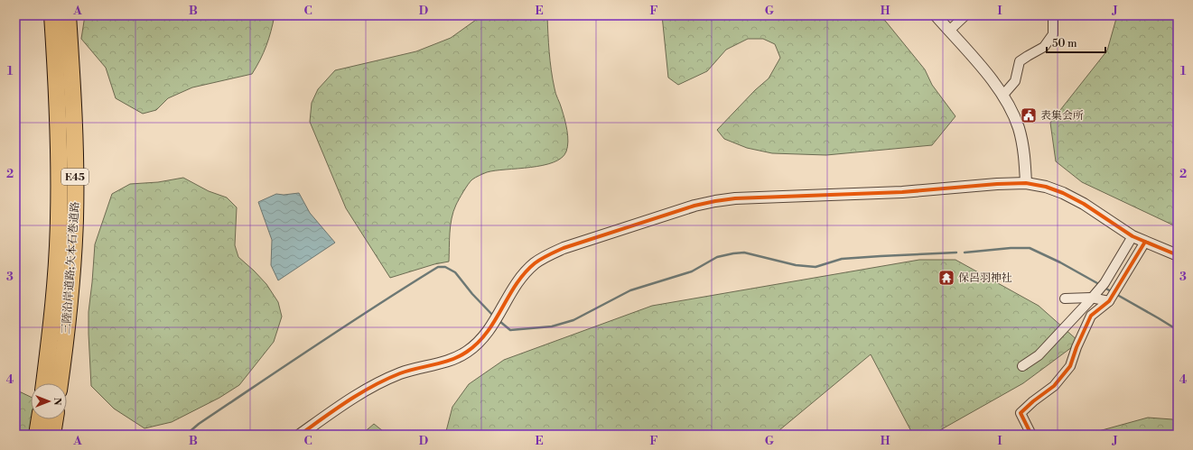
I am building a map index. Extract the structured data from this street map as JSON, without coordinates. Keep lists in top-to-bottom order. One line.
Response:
{"streets":{"highway":["E45","三陸沿岸道路;矢本石巻道路"]},"places":{"public building":["表集会所"],"temple":["保呂羽神社"]},"scale_bar":"50 m","north":"right","grid":{"columns":["A","B","C","D","E","F","G","H","I","J"],"rows":["1","2","3","4"]}}
